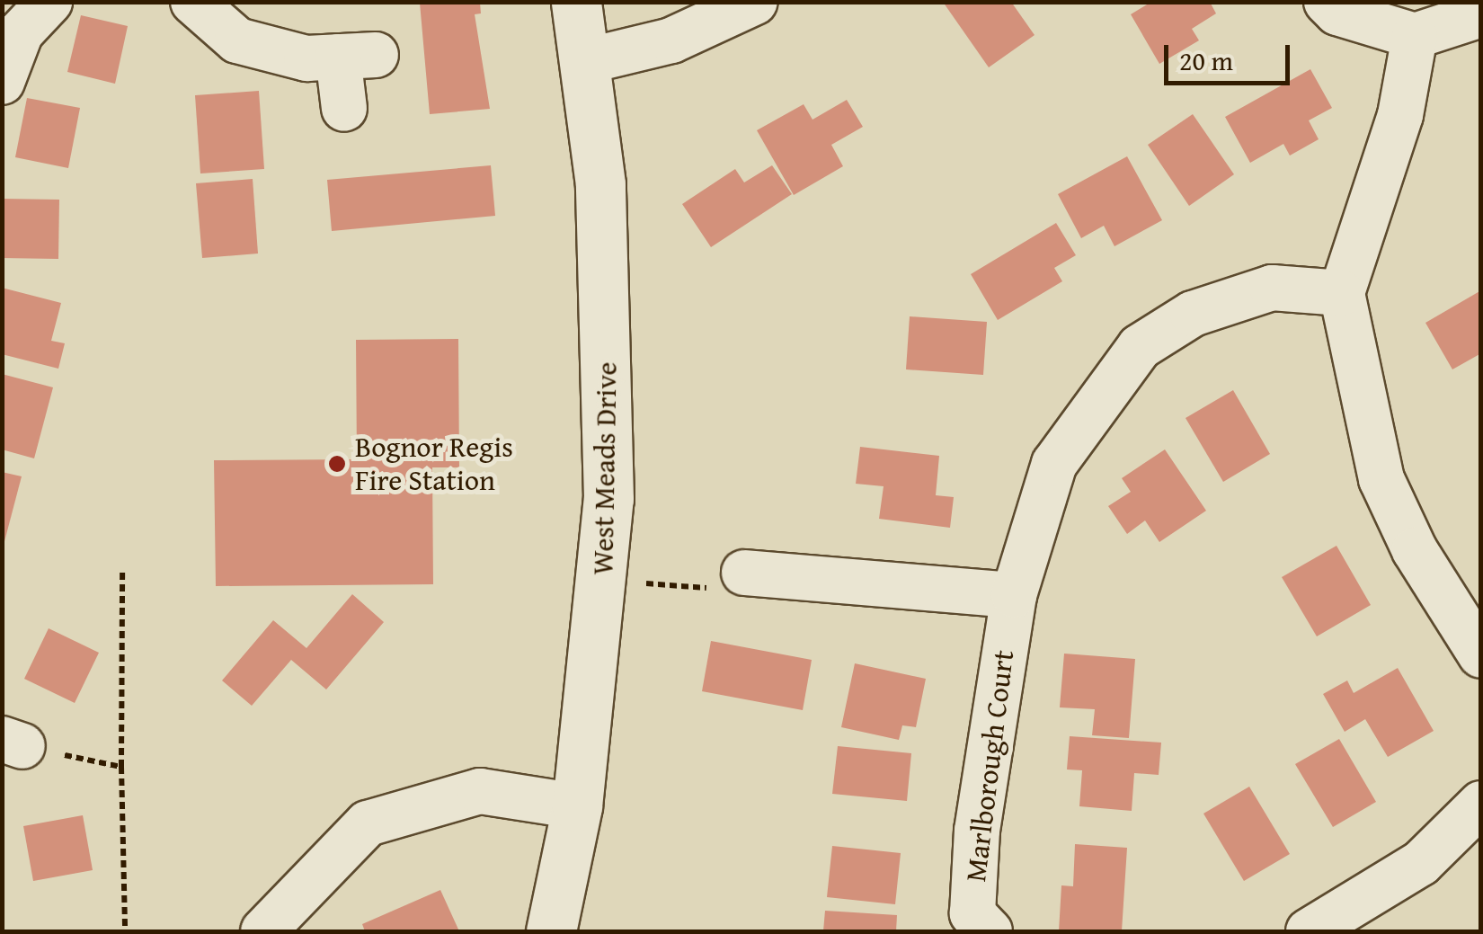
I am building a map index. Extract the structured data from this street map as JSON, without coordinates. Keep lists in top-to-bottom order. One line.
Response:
{"streets":{"street":["West Meads Drive","Marlborough Court"]},"places":["Bognor Regis Fire Station"],"scale_bar":"20 m"}
